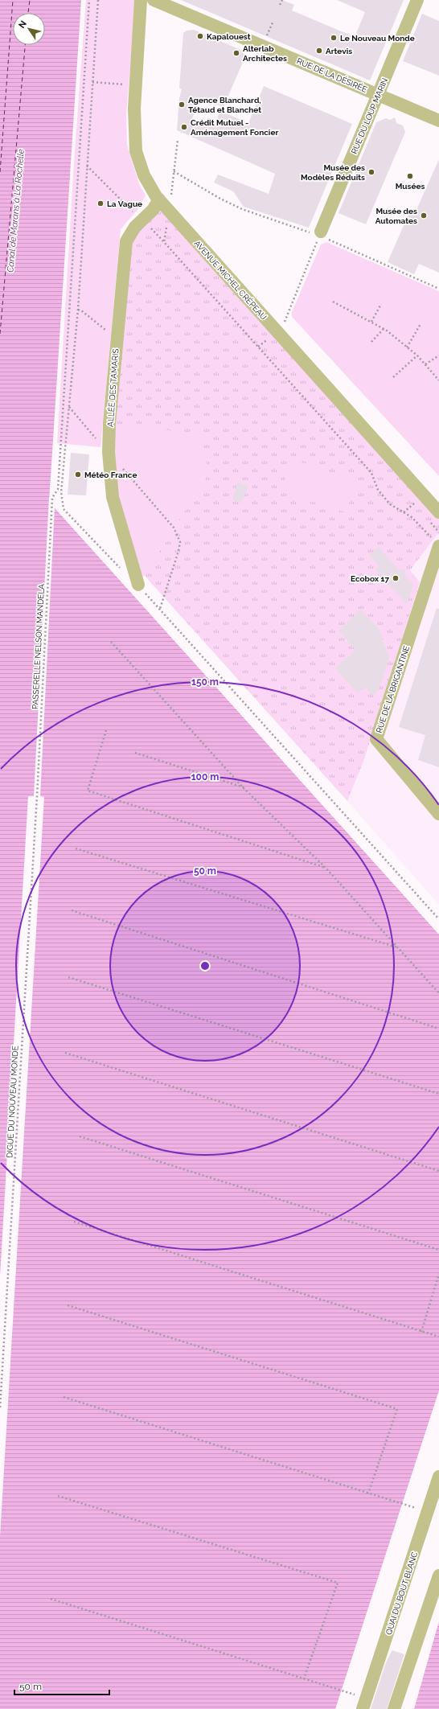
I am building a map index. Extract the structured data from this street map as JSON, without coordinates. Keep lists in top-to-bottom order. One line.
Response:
{"streets":{"street":["RUE DE LA DÉSIRÉE","RUE DU LOUP MARIN","AVENUE MICHEL CRÉPEAU","ALLÉE DES TAMARIS","RUE DE LA BRIGANTINE","QUAI DU BOUT BLANC"],"path":["PASSERELLE NELSON MANDELA","DIGUE DU NOUVEAU MONDE"]},"crossings":[["RUE DE LA DÉSIRÉE","RUE DU LOUP MARIN"],["AVENUE MICHEL CRÉPEAU","ALLÉE DES TAMARIS"],["PASSERELLE NELSON MANDELA","DIGUE DU NOUVEAU MONDE"]],"water":["Canal de Marans à La Rochelle"],"places":["Kapalouest","Le Nouveau Monde","Artevis","Alterlab Architectes","Agence Blanchard, Tétaud et Blanchet","Crédit Mutuel - Aménagement Foncier","Musée des Modèles Réduits","Musées","La Vague","Musée des Automates","Météo France","Ecobox 17"],"scale_bar":"50 m","north":"top left","rings":["150 m","100 m","50 m"]}
